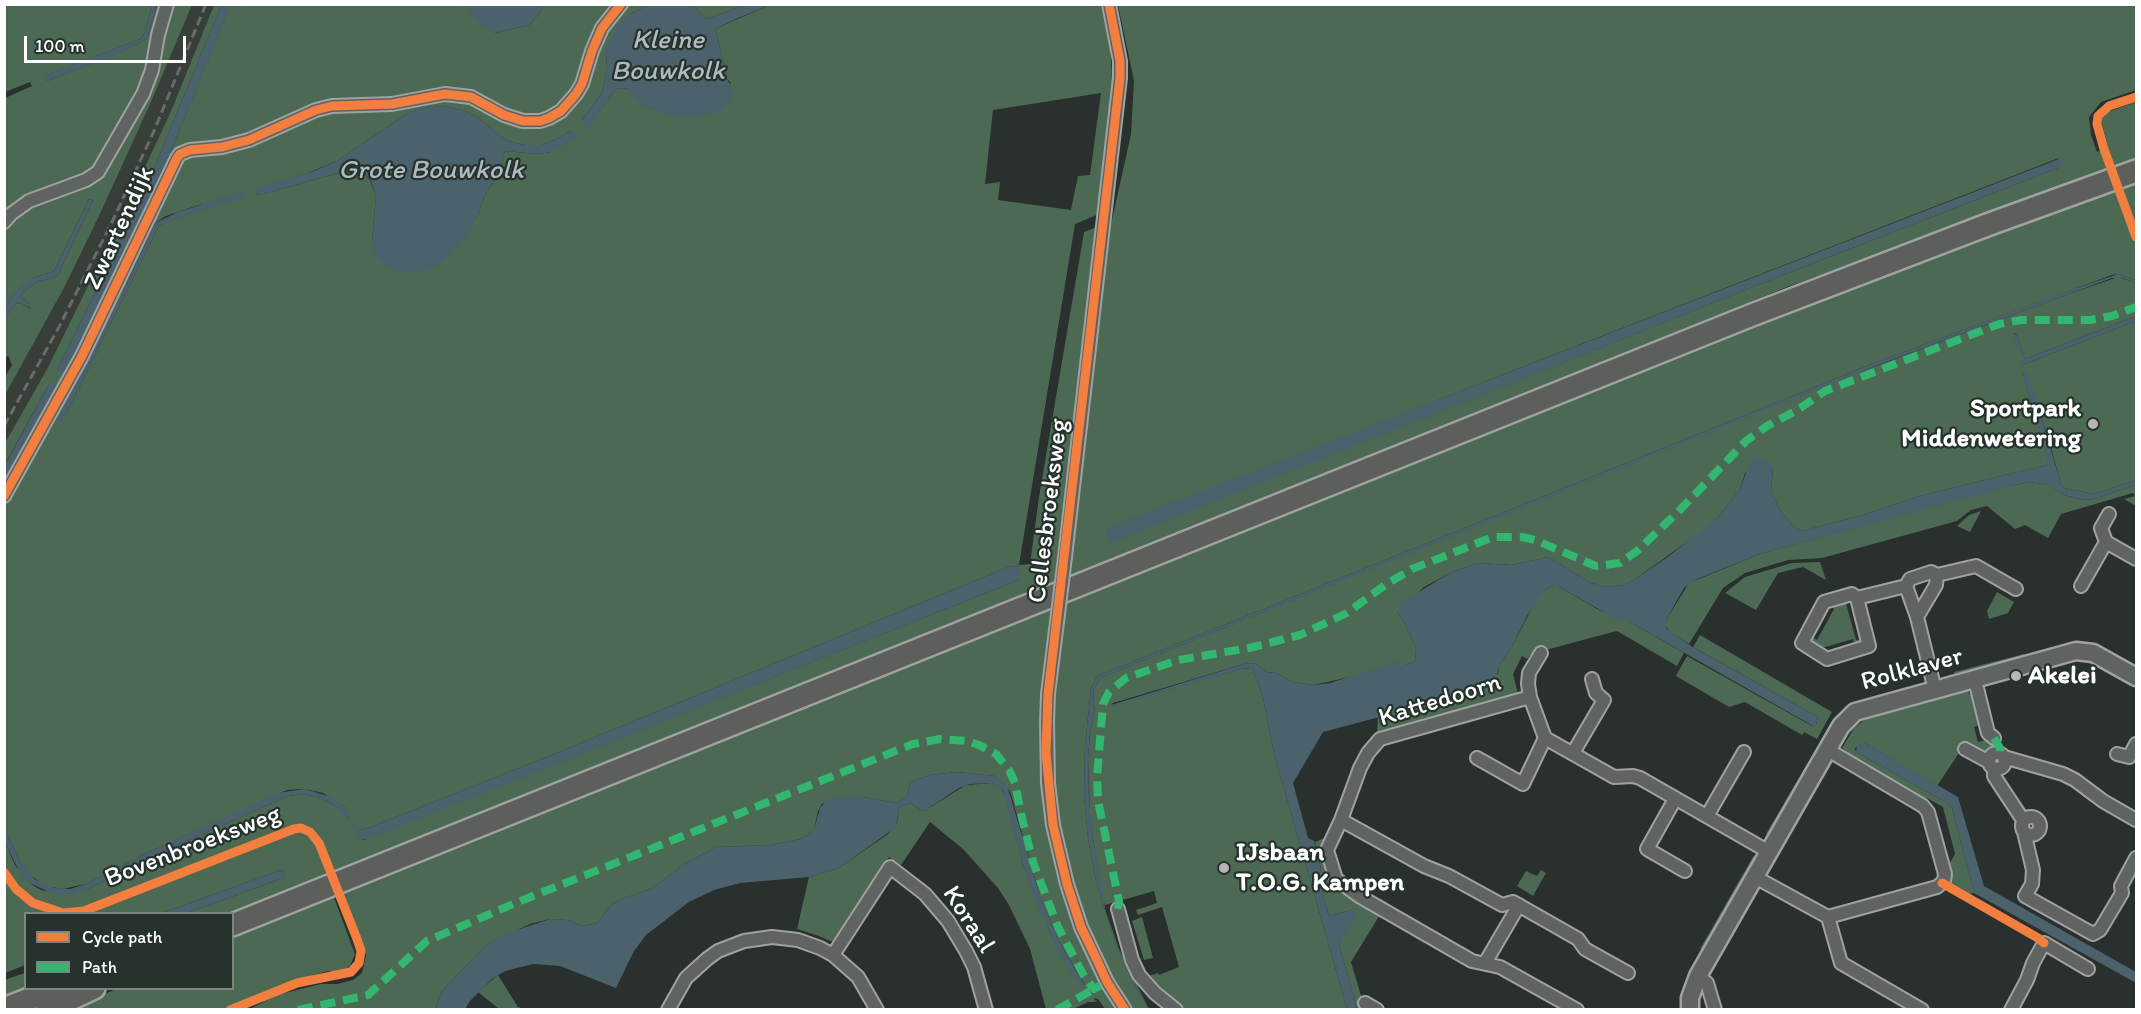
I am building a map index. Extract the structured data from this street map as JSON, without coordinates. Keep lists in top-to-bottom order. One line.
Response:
{"streets":{"street":["Zwartendijk","Cellesbroeksweg","Rolklaver","Kattedoorn","Koraal"],"cycle path":["Bovenbroeksweg"]},"water":["Kleine Bouwkolk","Grote Bouwkolk"],"places":["Sportpark Middenwetering","Akelei","IJsbaan T.O.G. Kampen"],"legend":["Cycle path","Path"],"scale_bar":"100 m"}
